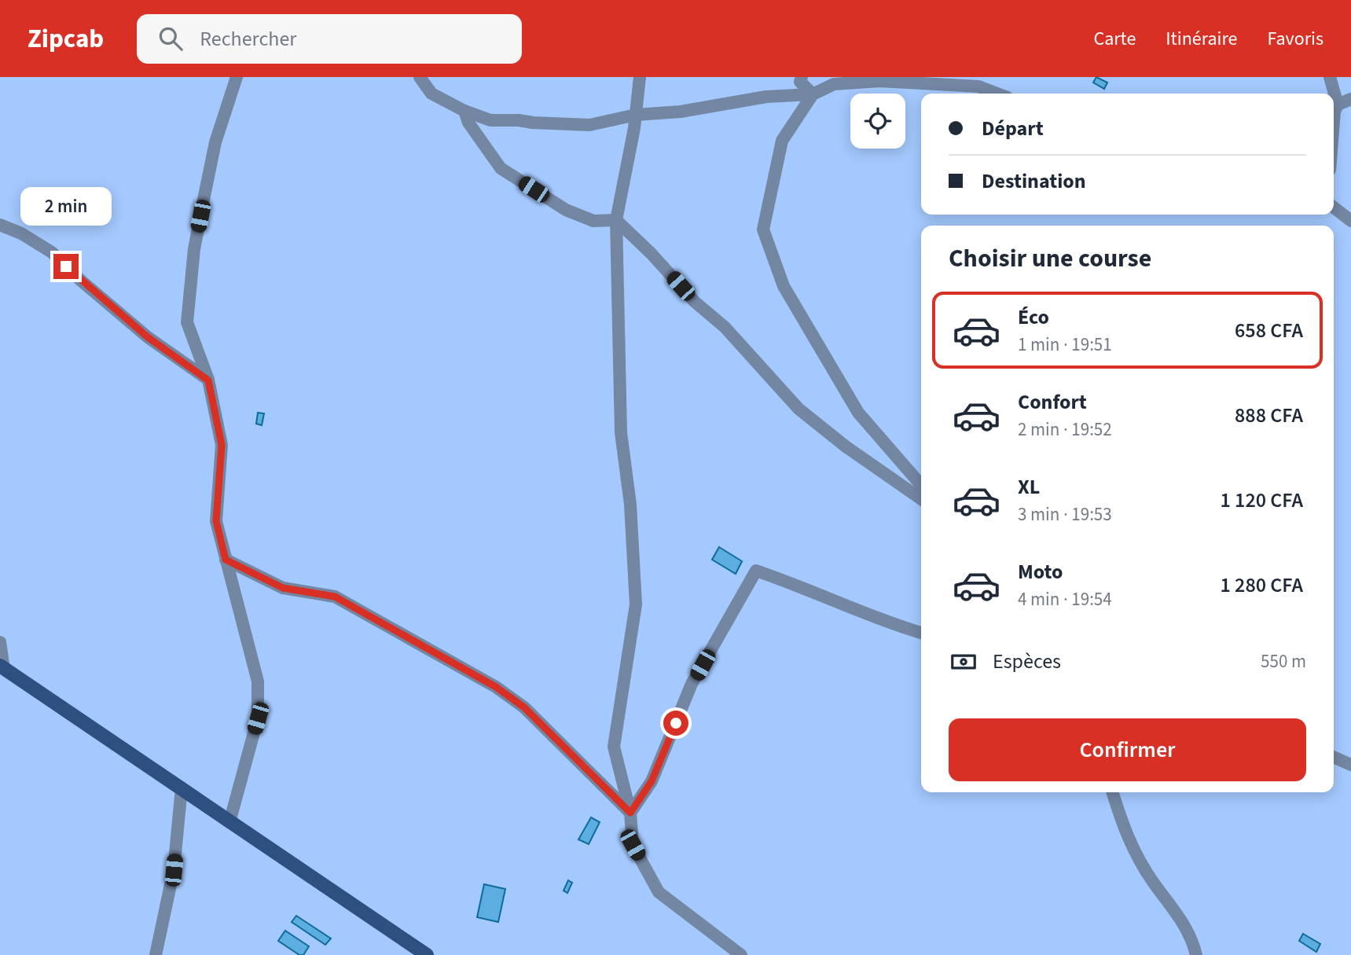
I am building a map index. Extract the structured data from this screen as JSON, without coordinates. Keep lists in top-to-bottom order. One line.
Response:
{"page":{"header":"Zipcab","search":"Rechercher","nav":["Carte","Itinéraire","Favoris"],"banner":["Départ","Destination"],"bubble":"2 min","heading":"Choisir une course","list":[{"name":"Éco","note":"1 min · 19:51","value":"658 CFA"},{"name":"Confort","note":"2 min · 19:52","value":"888 CFA"},{"name":"XL","note":"3 min · 19:53","value":"1 120 CFA"},{"name":"Moto","note":"4 min · 19:54","value":"1 280 CFA"}],"pay":["Espèces","550 m"],"buttons":"Confirmer"}}
